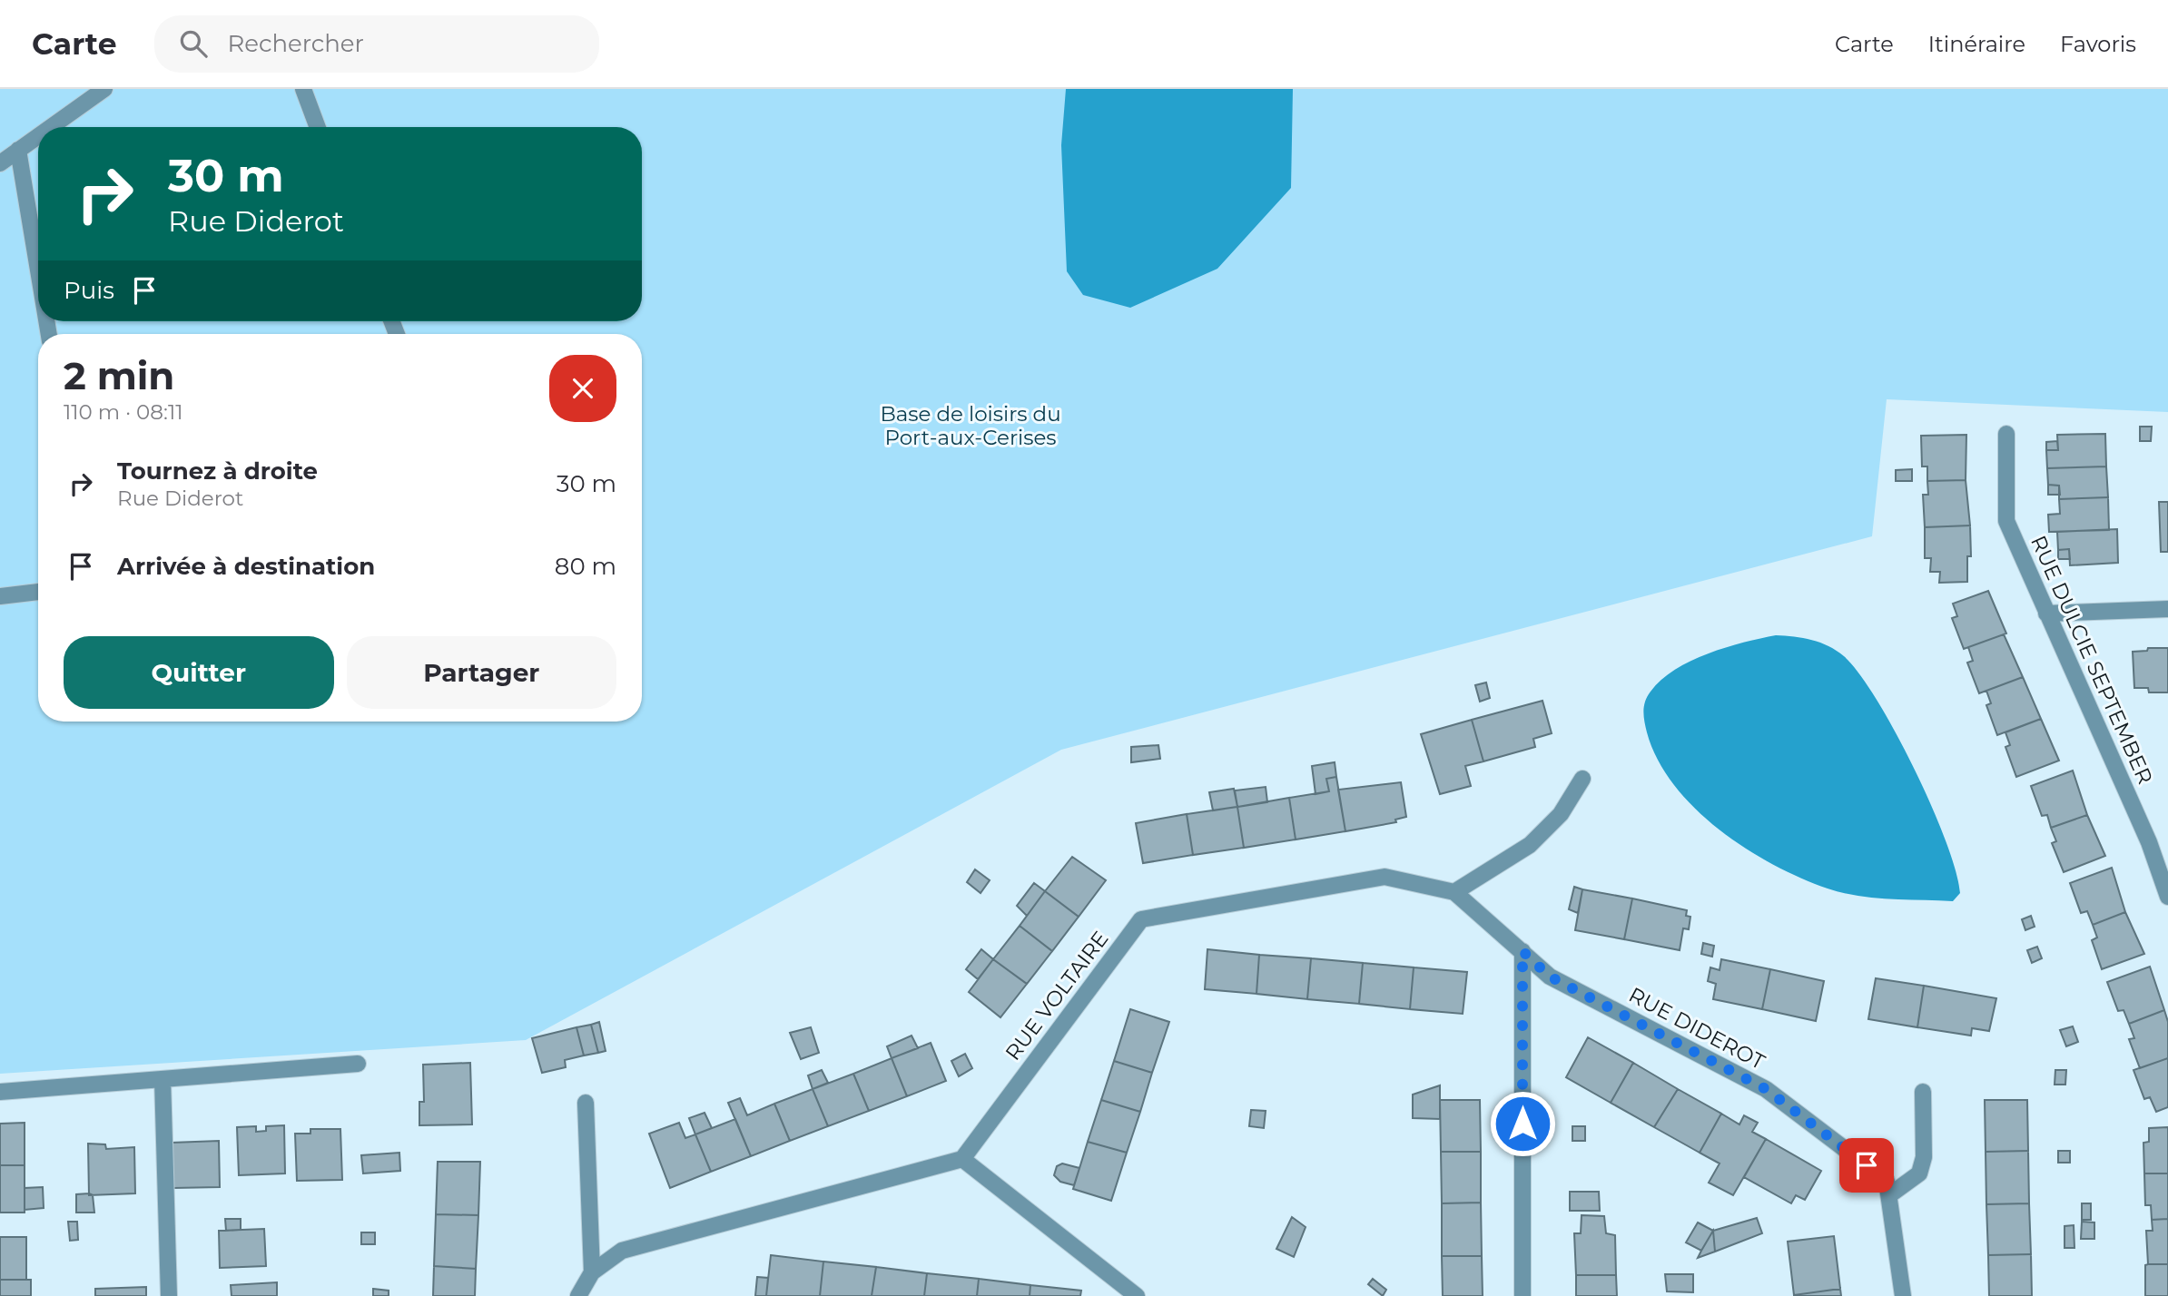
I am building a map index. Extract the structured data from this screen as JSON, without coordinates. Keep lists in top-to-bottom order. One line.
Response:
{"streets":{"street":["RUE DULCIE SEPTEMBER","RUE VOLTAIRE","RUE DIDEROT"]},"crossings":[["RUE VOLTAIRE","RUE DIDEROT"]],"parks":["Base de loisirs du Port-aux-Cerises"],"page":{"header":"Carte","search":"Rechercher","nav":["Carte","Itinéraire","Favoris"],"turn":["30 m","Rue Diderot"],"then":"Puis","heading":["2 min","110 m · 08:11"],"list":[{"name":"Tournez à droite","note":"Rue Diderot","value":"30 m"},{"name":"Arrivée à destination","value":"80 m"}],"buttons":["Quitter","Partager"]}}
